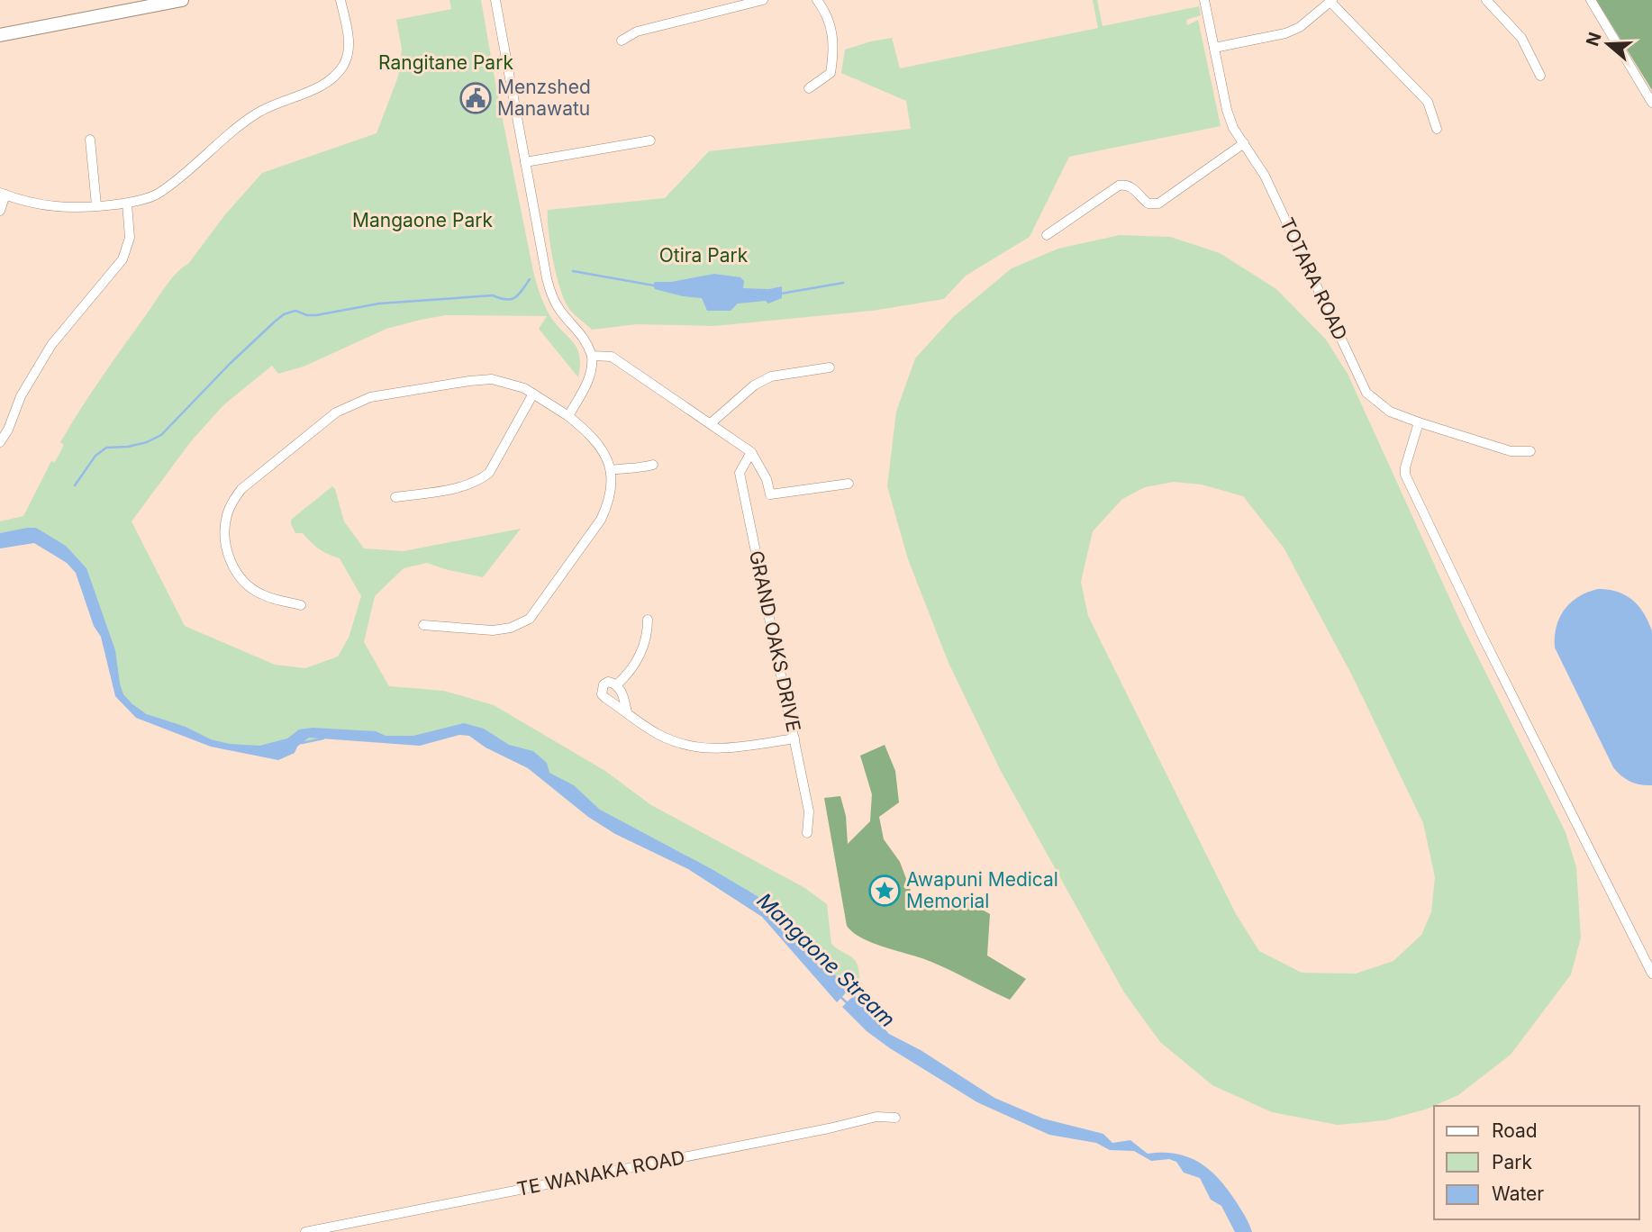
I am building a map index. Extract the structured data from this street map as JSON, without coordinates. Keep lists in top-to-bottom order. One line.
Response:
{"streets":{"street":["TOTARA ROAD","GRAND OAKS DRIVE","TE WANAKA ROAD"]},"water":["Mangaone Stream"],"parks":["Rangitane Park","Mangaone Park","Otira Park"],"places":{"public building":["Menzshed Manawatu"],"place":["Awapuni Medical Memorial"]},"legend":["Road","Park","Water"],"north":"left"}
